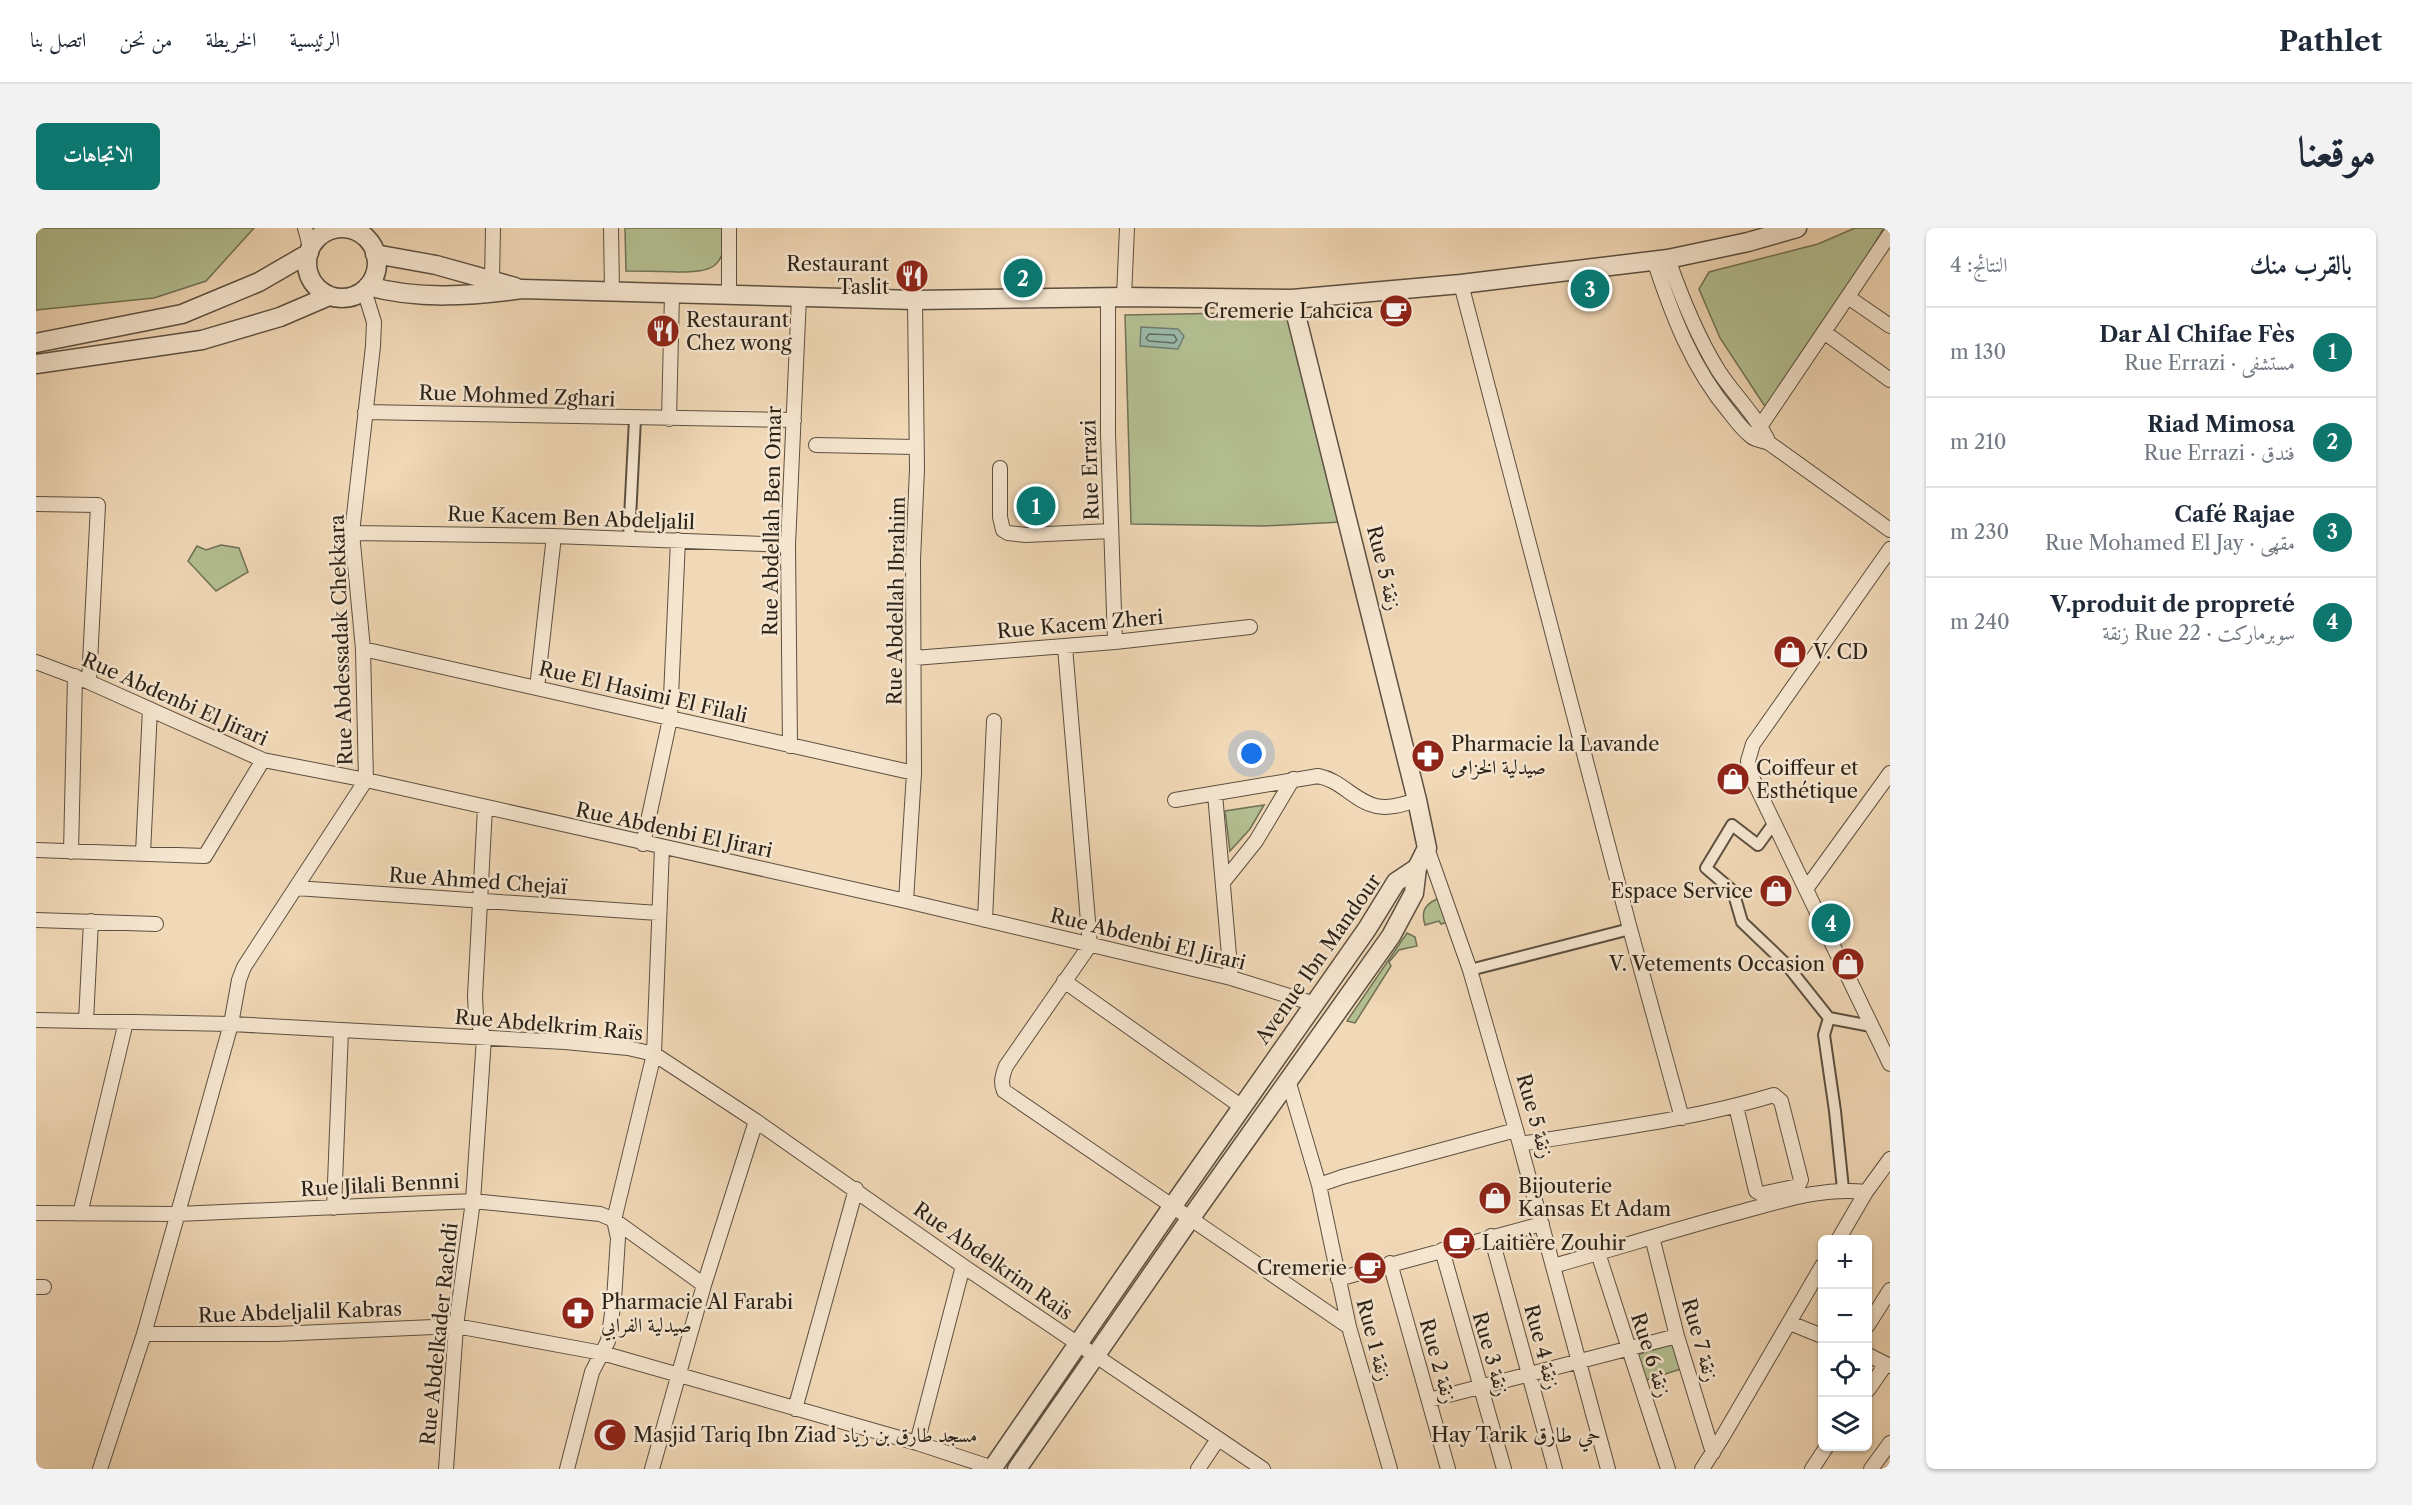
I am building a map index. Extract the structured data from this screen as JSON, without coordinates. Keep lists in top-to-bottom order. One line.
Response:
{"streets":{"street":["Rue Mohmed Zghari","Rue Errazi","Rue Kacem Ben Abdeljalil","Rue Abdellah Ben Omar","Rue 5 زنقة","Rue Abdellah Ibrahim","Rue Kacem Zheri","Rue Abdessadak Chekkara","Rue El Hasimi El Filali","Rue Abdenbi El Jirari","Rue Ahmed Chejaï","Avenue Ibn Mandour","Rue Abdelkrim Raïs","Rue Jilali Bennni","Rue Abdeljalil Kabras","Rue Abdelkader Rachdi","Rue 1 زنقة","Rue 7 زنقة","Rue 4 زنقة","Rue 3 زنقة","Rue 6 زنقة","Rue 2 زنقة"]},"crossings":[["Rue Mohmed Zghari","Rue Abdellah Ben Omar"],["Rue Mohmed Zghari","Rue Abdessadak Chekkara"],["Rue Errazi","Rue Kacem Zheri"],["Rue Kacem Ben Abdeljalil","Rue Abdellah Ben Omar"],["Rue Kacem Ben Abdeljalil","Rue Abdessadak Chekkara"],["Rue Abdellah Ben Omar","Rue El Hasimi El Filali"],["Rue Abdellah Ibrahim","Rue Kacem Zheri"],["Rue Abdellah Ibrahim","Rue El Hasimi El Filali"],["Rue Abdellah Ibrahim","Rue Abdenbi El Jirari"],["Rue Abdessadak Chekkara","Rue El Hasimi El Filali"],["Rue Abdessadak Chekkara","Rue Abdenbi El Jirari"],["Rue Abdessadak Chekkara","Rue Ahmed Chejaï"],["Rue Abdessadak Chekkara","Rue Abdelkrim Raïs"],["Rue Abdessadak Chekkara","Rue Jilali Bennni"],["Rue Abdessadak Chekkara","Rue Abdeljalil Kabras"],["Rue Abdenbi El Jirari","Avenue Ibn Mandour"],["Rue Abdenbi El Jirari","Rue Abdelkader Rachdi"],["Rue Ahmed Chejaï","Rue Abdelkader Rachdi"],["Avenue Ibn Mandour","Rue Abdelkrim Raïs"],["Avenue Ibn Mandour","Rue Abdeljalil Kabras"],["Avenue Ibn Mandour","Rue 1 زنقة"],["Rue Abdelkrim Raïs","Rue Abdelkader Rachdi"],["Rue Jilali Bennni","Rue Abdelkader Rachdi"],["Rue Abdeljalil Kabras","Rue Abdelkader Rachdi"]],"districts":["Hay Tarik حي طارق"],"places":{"restaurant":["Restaurant Taslit","Restaurant Chez wong"],"cafe":["Cremerie Lahcica","Laitière Zouhir","Cremerie"],"shop":["V. CD","Coiffeur et Esthétique","Espace Service","V. Vetements Occasion","Bijouterie Kansas Et Adam"],"pharmacy":["Pharmacie la Lavande صيدلية الخزامى","Pharmacie Al Farabi صيدلية الفرابي"],"mosque":["Masjid Tariq Ibn Ziad مسجد طارق بن زياد"]},"page":{"header":"Pathlet","nav":["الرئيسية","الخريطة","من نحن","اتصل بنا"],"title":"موقعنا","buttons":"الاتجاهات","heading":["بالقرب منك","النتائج: 4"],"pins":["2","3","1","4"],"list":[{"mark":"1","name":"Dar Al Chifae Fès","note":"مستشفى · Rue Errazi","value":"130 m"},{"mark":"2","name":"Riad Mimosa","note":"فندق · Rue Errazi","value":"210 m"},{"mark":"3","name":"Café Rajae","note":"مقهى · Rue Mohamed El Jay","value":"230 m"},{"mark":"4","name":"V.produit de propreté","note":"سوبرماركت · Rue 22 زنقة","value":"240 m"}],"map_buttons":["+","−"]}}
